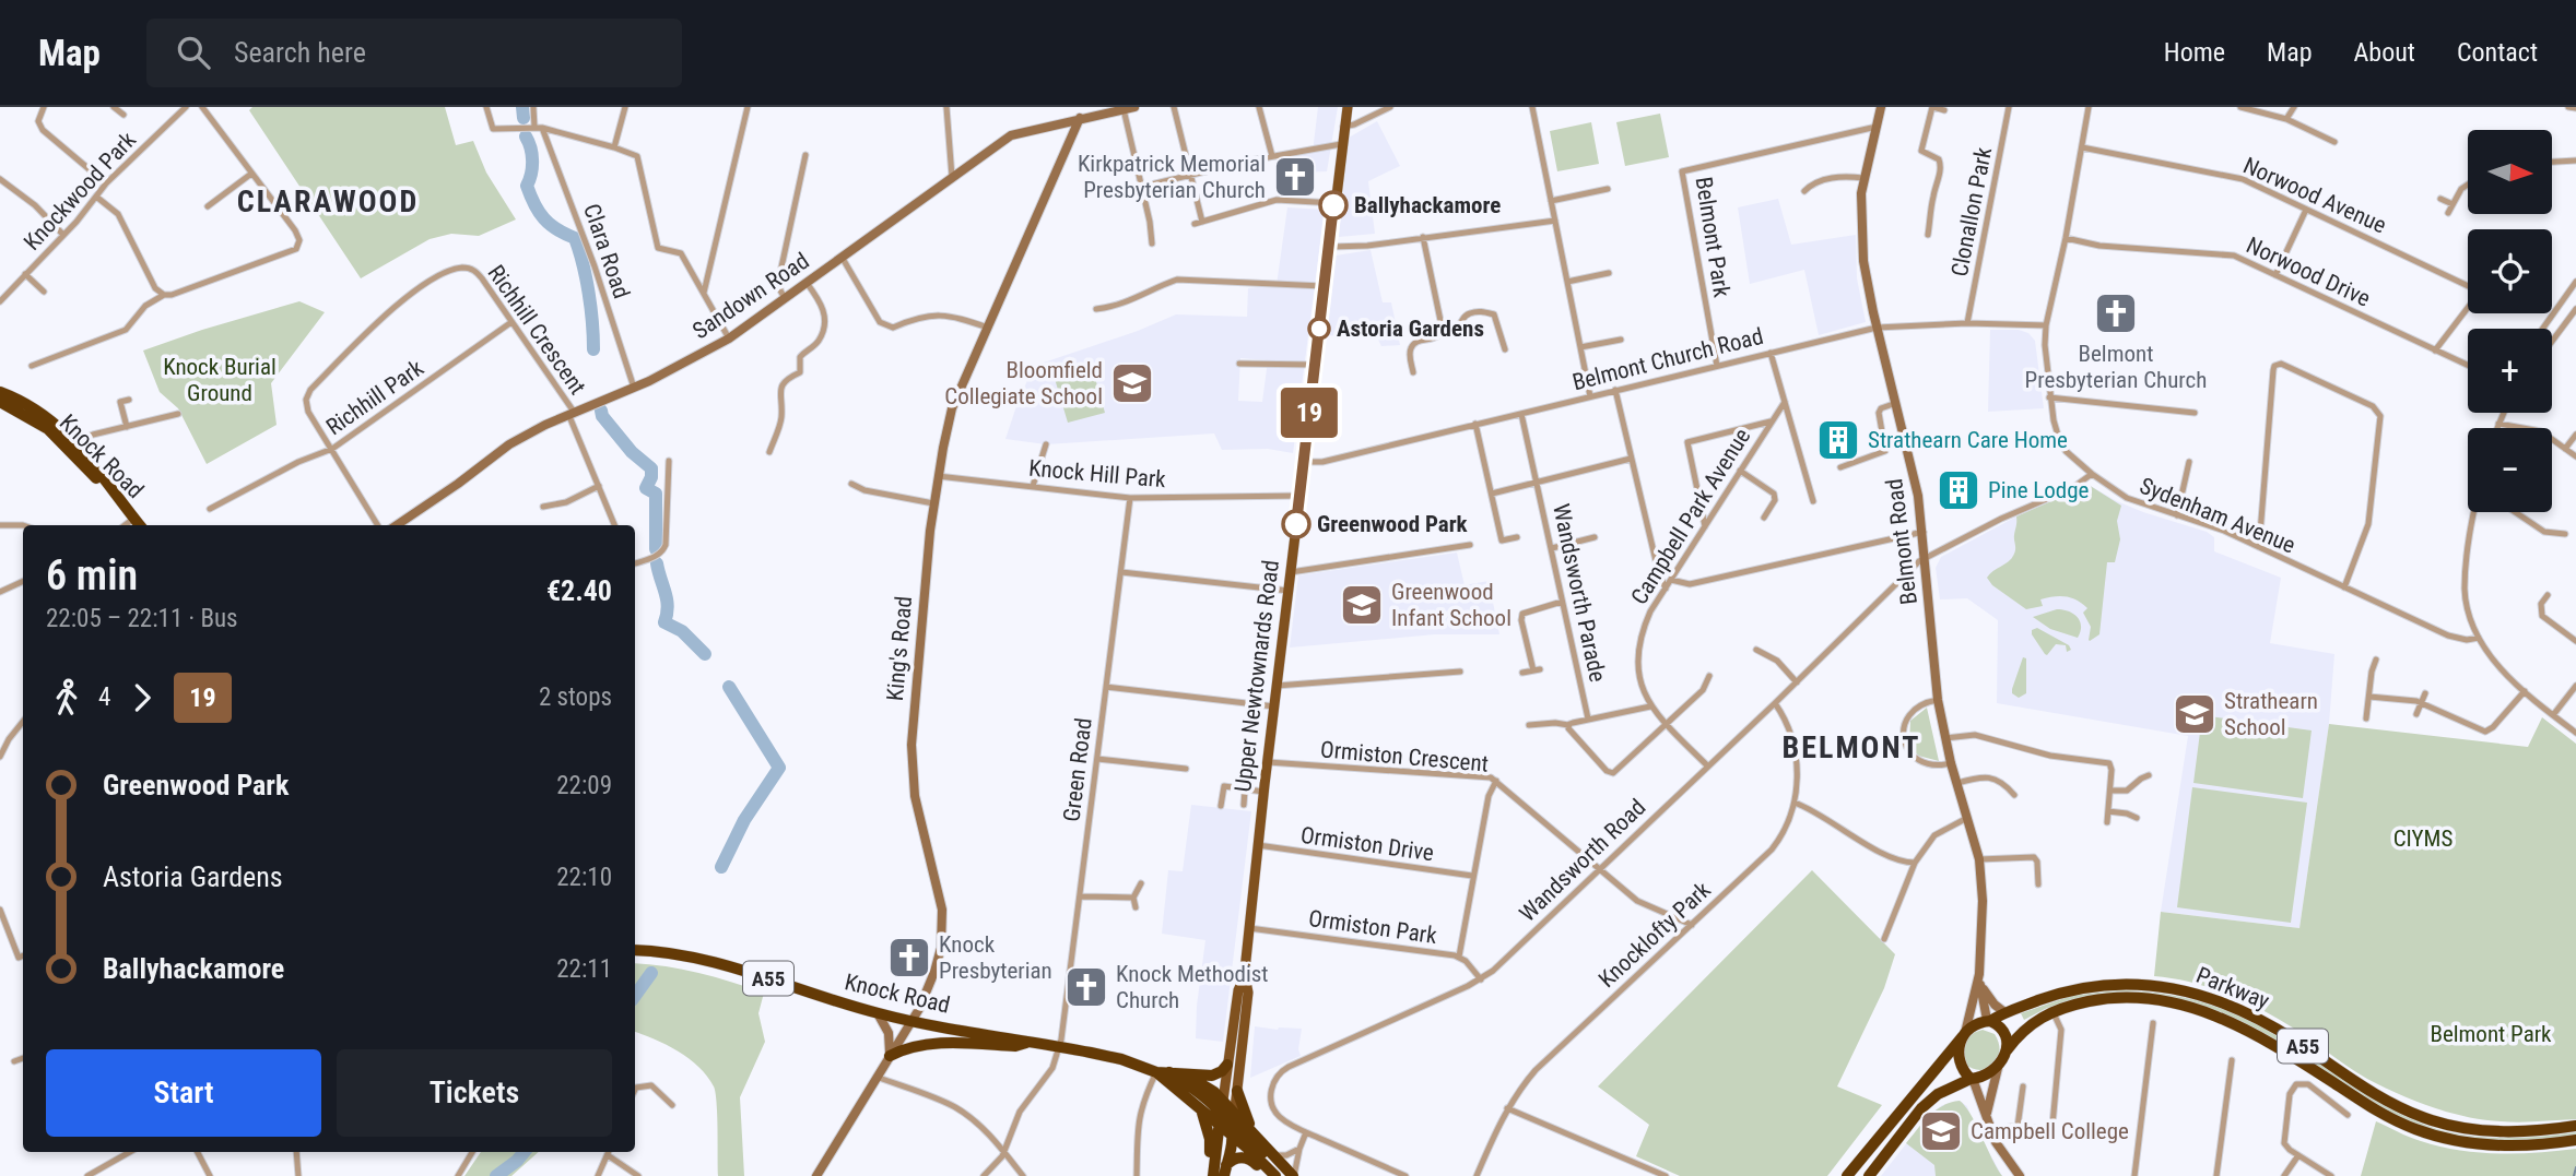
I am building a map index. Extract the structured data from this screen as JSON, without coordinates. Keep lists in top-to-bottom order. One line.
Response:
{"streets":{"highway":["Knock Road","Upper Newtownards Road","A55","Parkway"],"street":["Knockwood Park","Norwood Avenue","Clonallon Park","Belmont Park","Clara Road","Norwood Drive","Sandown Road","Richhill Crescent","Belmont Church Road","Richhill Park","Knock Hill Park","Sydenham Avenue","Campbell Park Avenue","Belmont Road","Wandsworth Parade","King's Road","Ormiston Crescent","Green Road","Ormiston Drive","Wandsworth Road","Ormiston Park","Knocklofty Park"]},"crossings":[["Norwood Avenue","Sydenham Avenue"],["Clonallon Park","Belmont Church Road"],["Belmont Park","Belmont Church Road"],["Belmont Park","Belmont Road"],["Clara Road","Sandown Road"],["Norwood Drive","Sydenham Avenue"],["Sandown Road","Richhill Crescent"],["Sandown Road","King's Road"],["Richhill Crescent","Richhill Park"],["Belmont Church Road","Sydenham Avenue"],["Belmont Church Road","Belmont Road"],["Belmont Church Road","Wandsworth Parade"],["Belmont Church Road","Upper Newtownards Road"],["Knock Road","King's Road"],["Knock Road","Upper Newtownards Road"],["Knock Road","Green Road"],["Knock Road","A55"],["Knock Hill Park","King's Road"],["Knock Hill Park","Upper Newtownards Road"],["Knock Hill Park","Green Road"],["Sydenham Avenue","Wandsworth Road"],["Campbell Park Avenue","Wandsworth Road"],["Belmont Road","Wandsworth Road"],["Belmont Road","A55"],["Belmont Road","Parkway"],["Upper Newtownards Road","Ormiston Crescent"],["Upper Newtownards Road","Ormiston Drive"],["Upper Newtownards Road","Ormiston Park"],["Upper Newtownards Road","A55"],["Ormiston Crescent","Wandsworth Road"],["Ormiston Crescent","Knocklofty Park"],["Wandsworth Road","Ormiston Park"],["Wandsworth Road","Knocklofty Park"],["A55","Parkway"]],"districts":["CLARAWOOD","BELMONT"],"parks":["Knock Burial Ground","CIYMS","Belmont Park"],"places":{"church":["Kirkpatrick Memorial Presbyterian Church","Belmont Presbyterian Church","Knock Presbyterian","Knock Methodist Church"],"other":["Ballyhackamore","Astoria Gardens","Greenwood Park"],"school or university":["Bloomfield Collegiate School","Greenwood Infant School","Strathearn School","Campbell College"],"building":["Strathearn Care Home","Pine Lodge"]},"lines":["bus line 19"],"north":"right","page":{"header":"Map","search":"Search here","nav":["Home","Map","About","Contact"],"on_map":"19","map_buttons":["+","−"],"heading":["6 min","22:05 – 22:11 · Bus","€2.40"],"legs":["4","19","2 stops"],"list":[{"name":"Greenwood Park","value":"22:09"},{"name":"Astoria Gardens","value":"22:10"},{"name":"Ballyhackamore","value":"22:11"}],"buttons":["Start","Tickets"]}}
